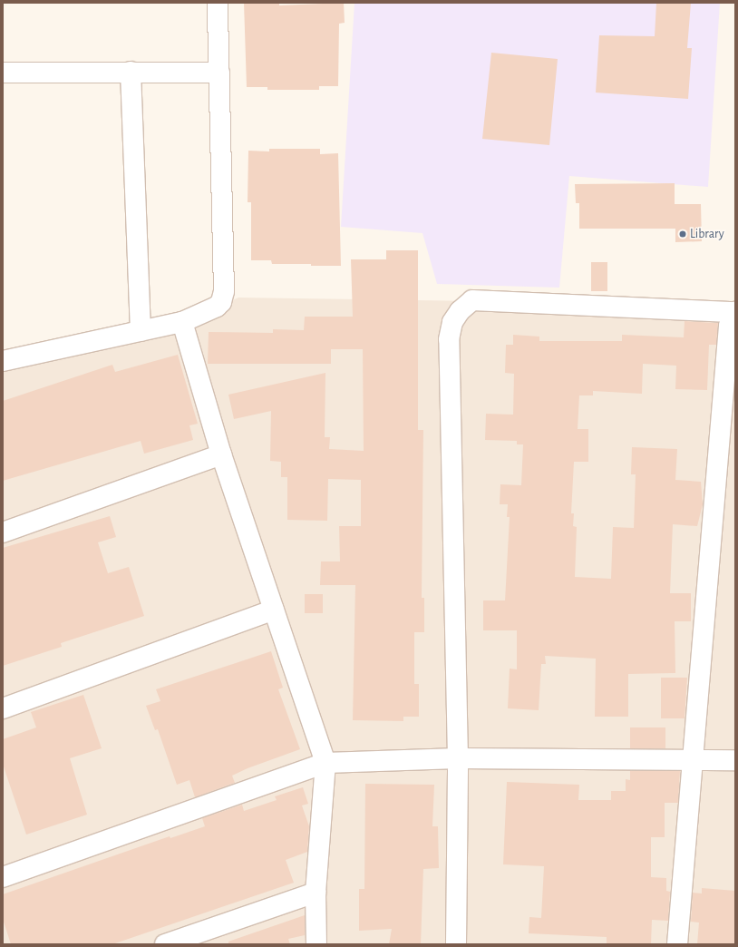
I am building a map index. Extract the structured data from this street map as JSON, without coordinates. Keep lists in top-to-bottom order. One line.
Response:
{"places":["Library"]}
